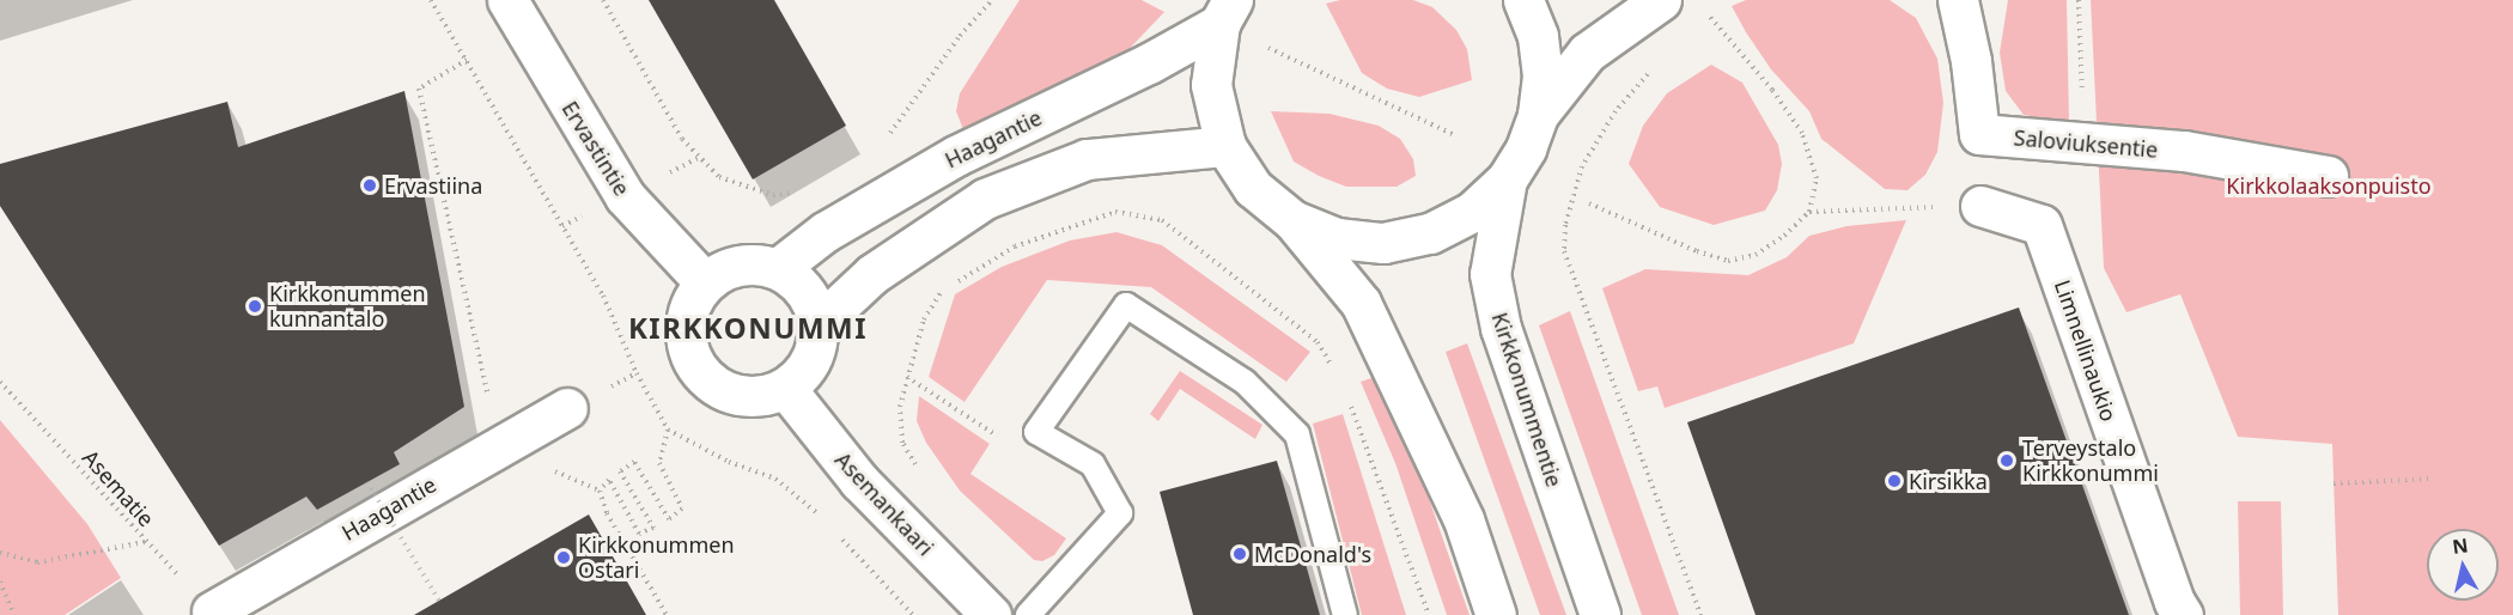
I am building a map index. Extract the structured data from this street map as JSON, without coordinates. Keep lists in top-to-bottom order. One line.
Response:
{"streets":{"street":["Haagantie","Saloviuksentie","Ervastintie","Limnellinaukio","Kirkkonummentie","Asemankaari"],"path":["Asematie"]},"crossings":[["Haagantie","Ervastintie"],["Haagantie","Asematie"],["Haagantie","Asemankaari"],["Ervastintie","Asemankaari"]],"districts":["KIRKKONUMMI"],"parks":["Kirkkolaaksonpuisto"],"places":["Ervastiina","Kirkkonummen kunnantalo","Terveystalo Kirkkonummi","Kirsikka","McDonald's","Kirkkonummen Ostari"],"north":"top"}
